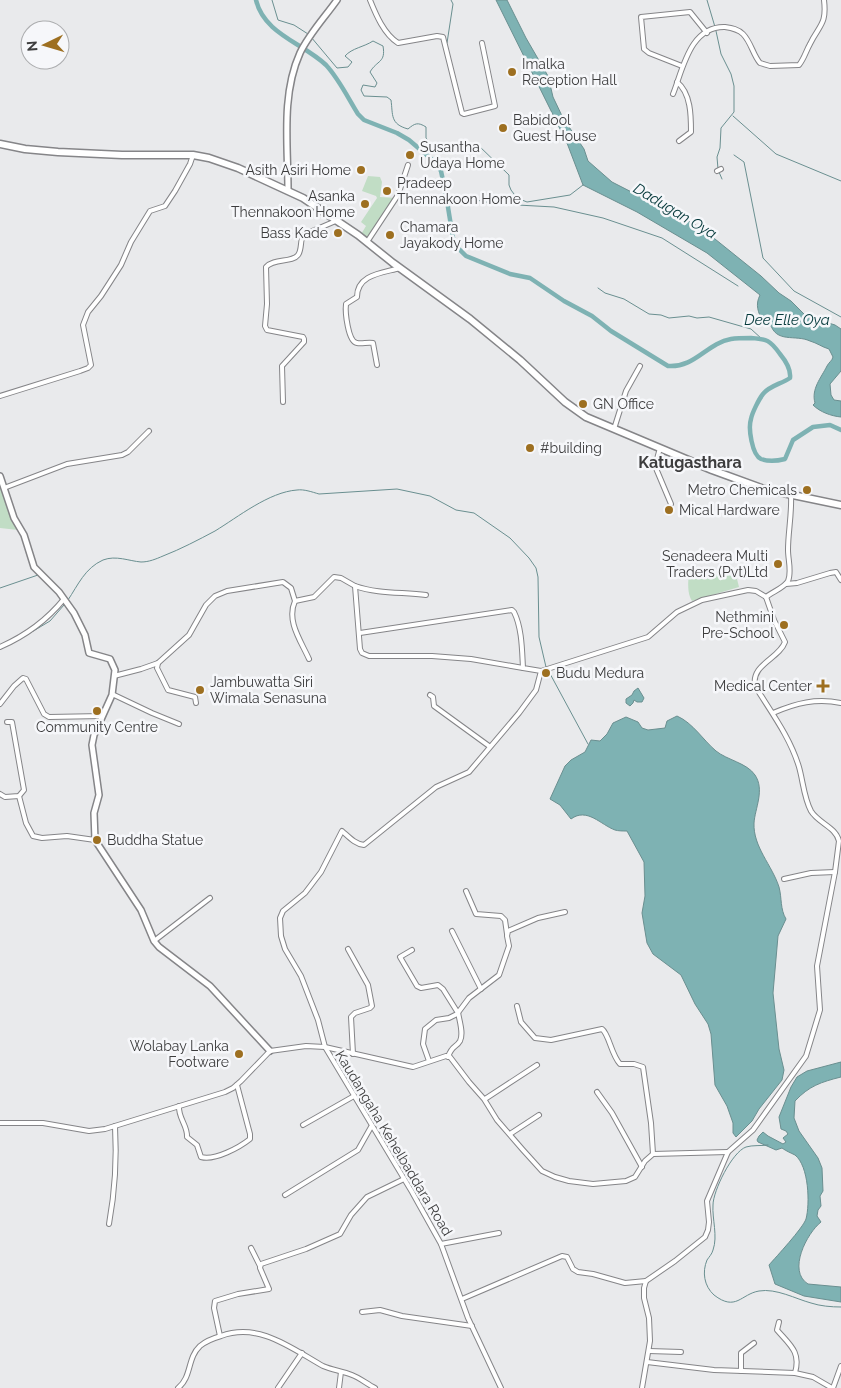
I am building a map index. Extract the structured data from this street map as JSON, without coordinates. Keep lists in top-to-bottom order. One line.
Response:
{"streets":{"street":["Kaudangaha Kehelbaddara Road"]},"districts":["Katugasthara"],"water":["Dadugan Oya","Dee Elle Oya"],"places":{"other":["Imalka Reception Hall","Babidool Guest House","Susantha Udaya Home","Asith Asiri Home","Pradeep Thennakoon Home","Asanka Thennakoon Home","Bass Kade","Chamara Jayakody Home","GN Office","#building","Metro Chemicals","Mical Hardware","Senadeera Multi Traders (Pvt)Ltd","Nethmini Pre-School","Budu Medura","Jambuwatta Siri Wimala Senasuna","Community Centre","Buddha Statue","Wolabay Lanka Footware"],"health":["Medical Center"]},"north":"left"}
